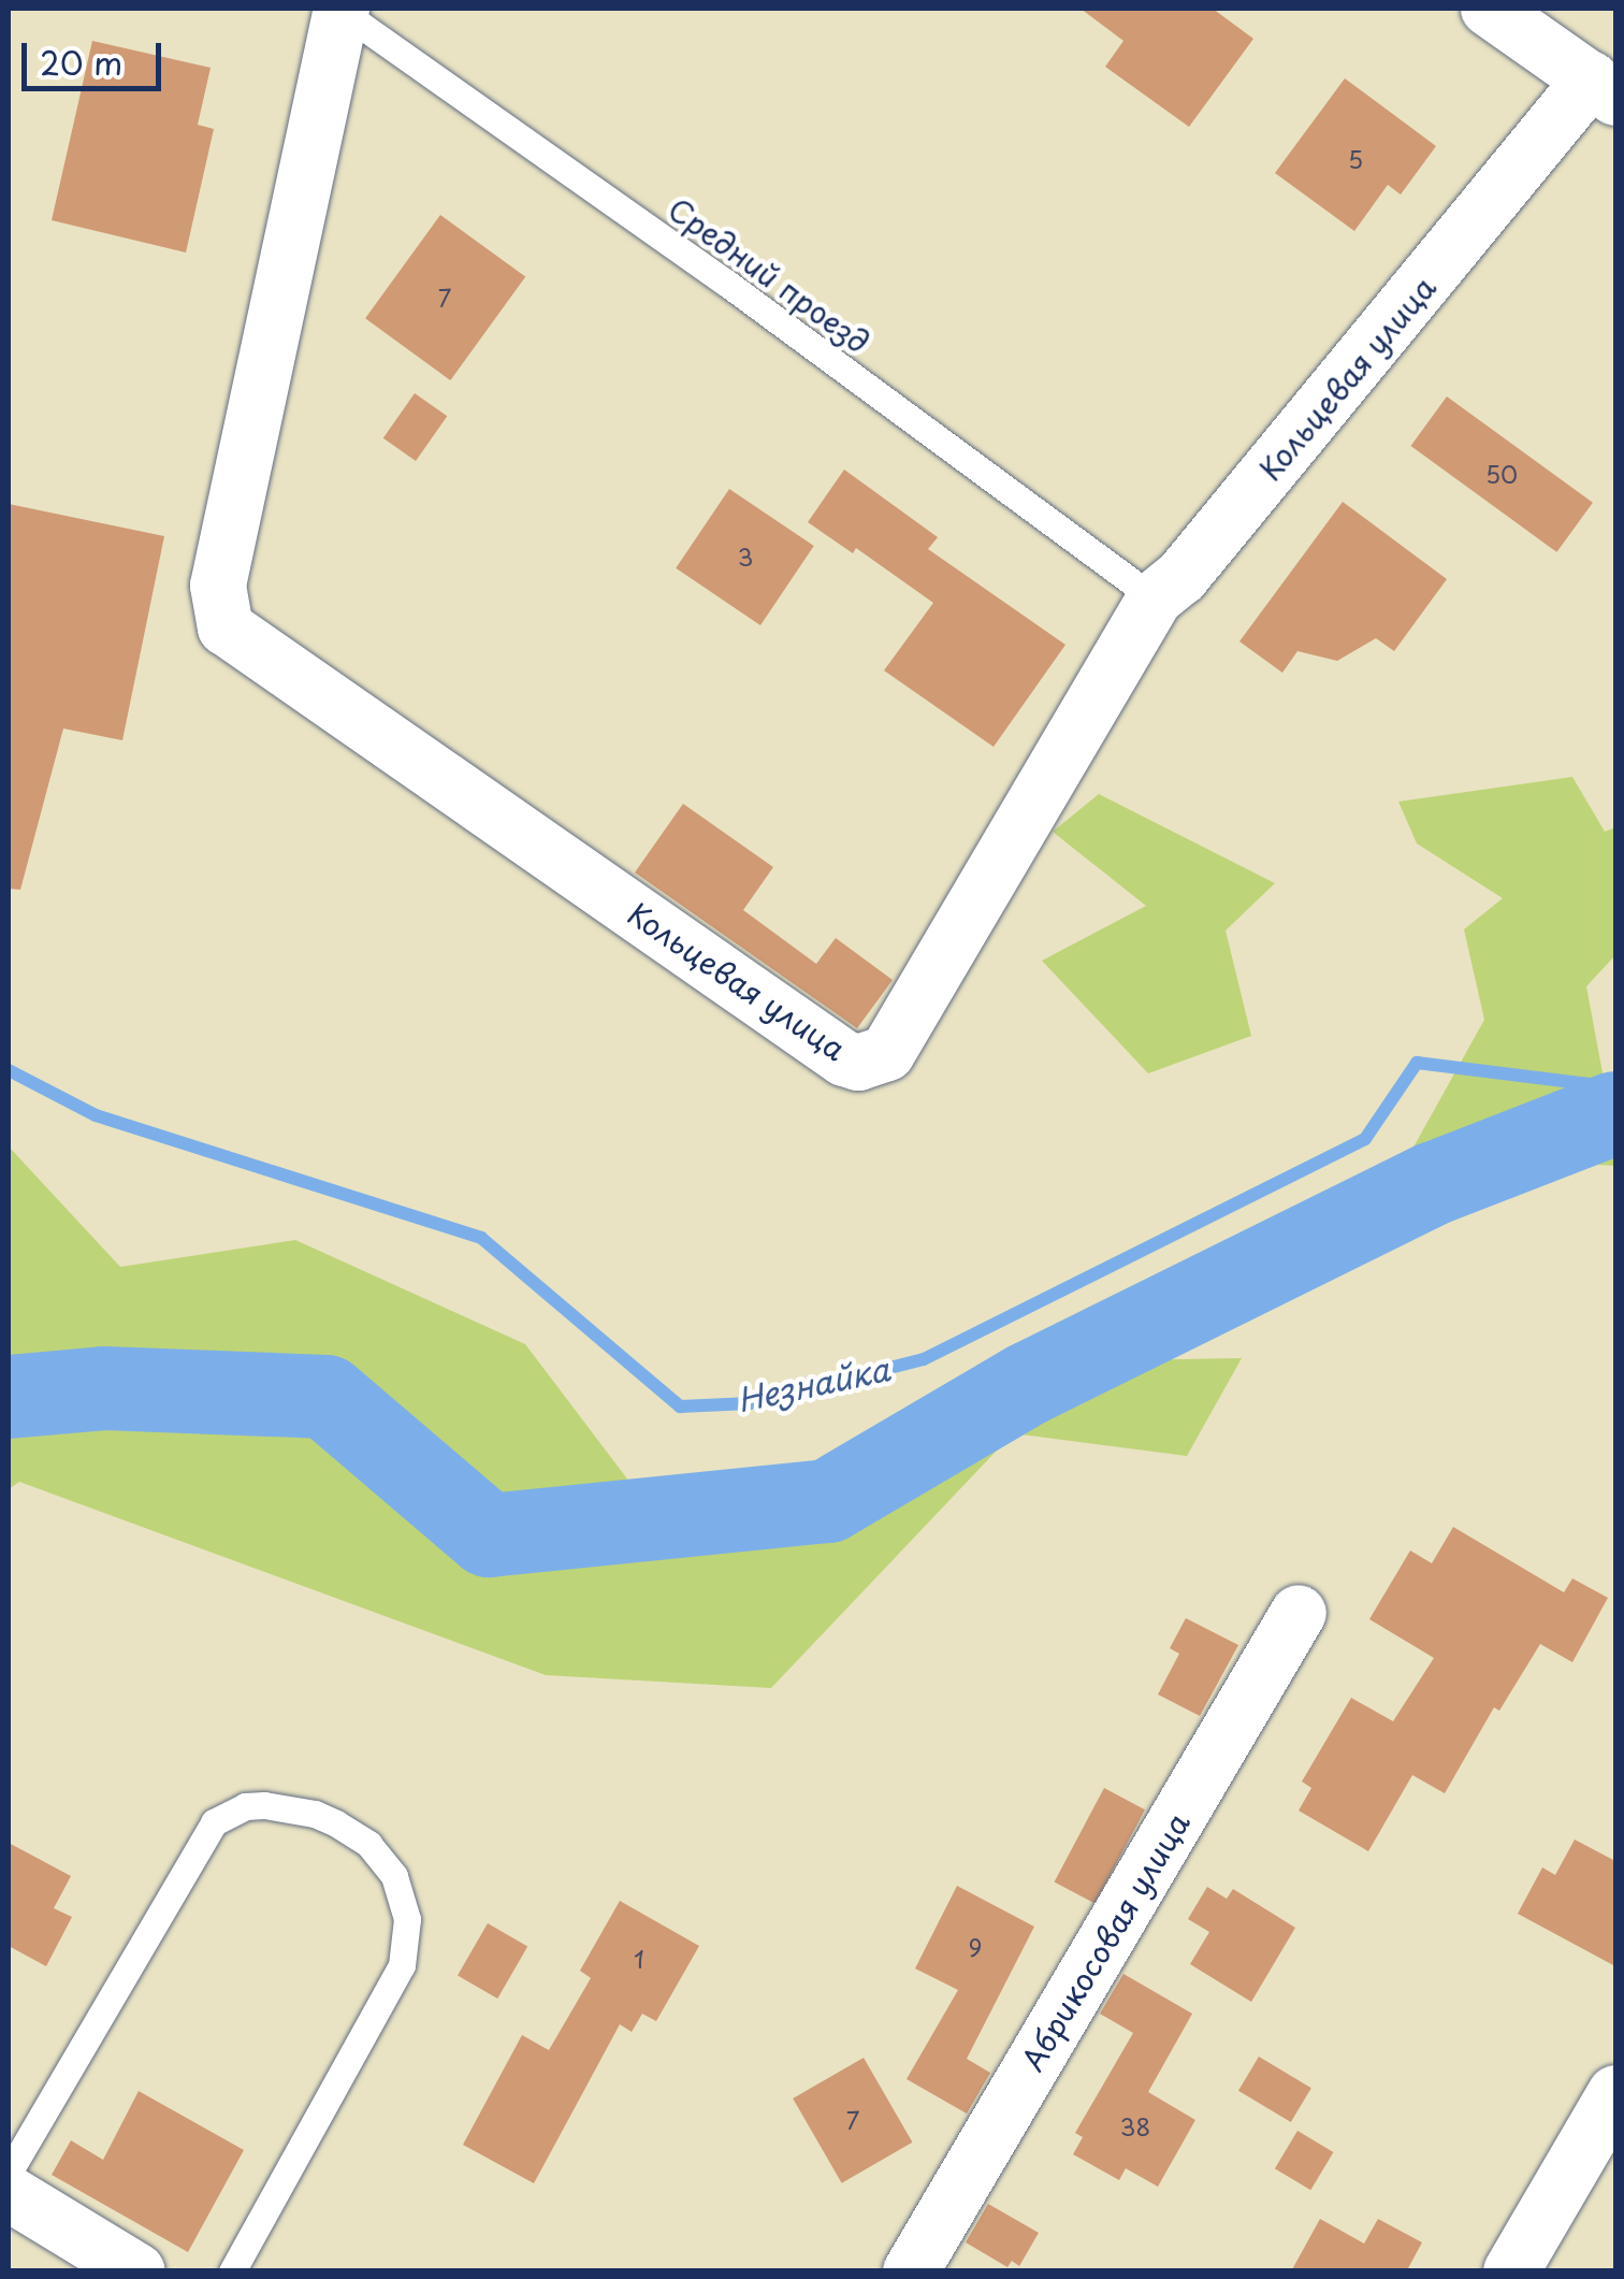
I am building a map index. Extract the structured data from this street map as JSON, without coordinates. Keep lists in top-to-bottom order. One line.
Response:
{"streets":{"street":["Кольцевая улица","Абрикосовая улица"],"lane":["Средний проезд"]},"crossings":[["Средний проезд","Кольцевая улица"]],"water":["Незнайка"],"house_numbers":["5","7","50","3","9","1","7","38"],"scale_bar":"20 m"}
